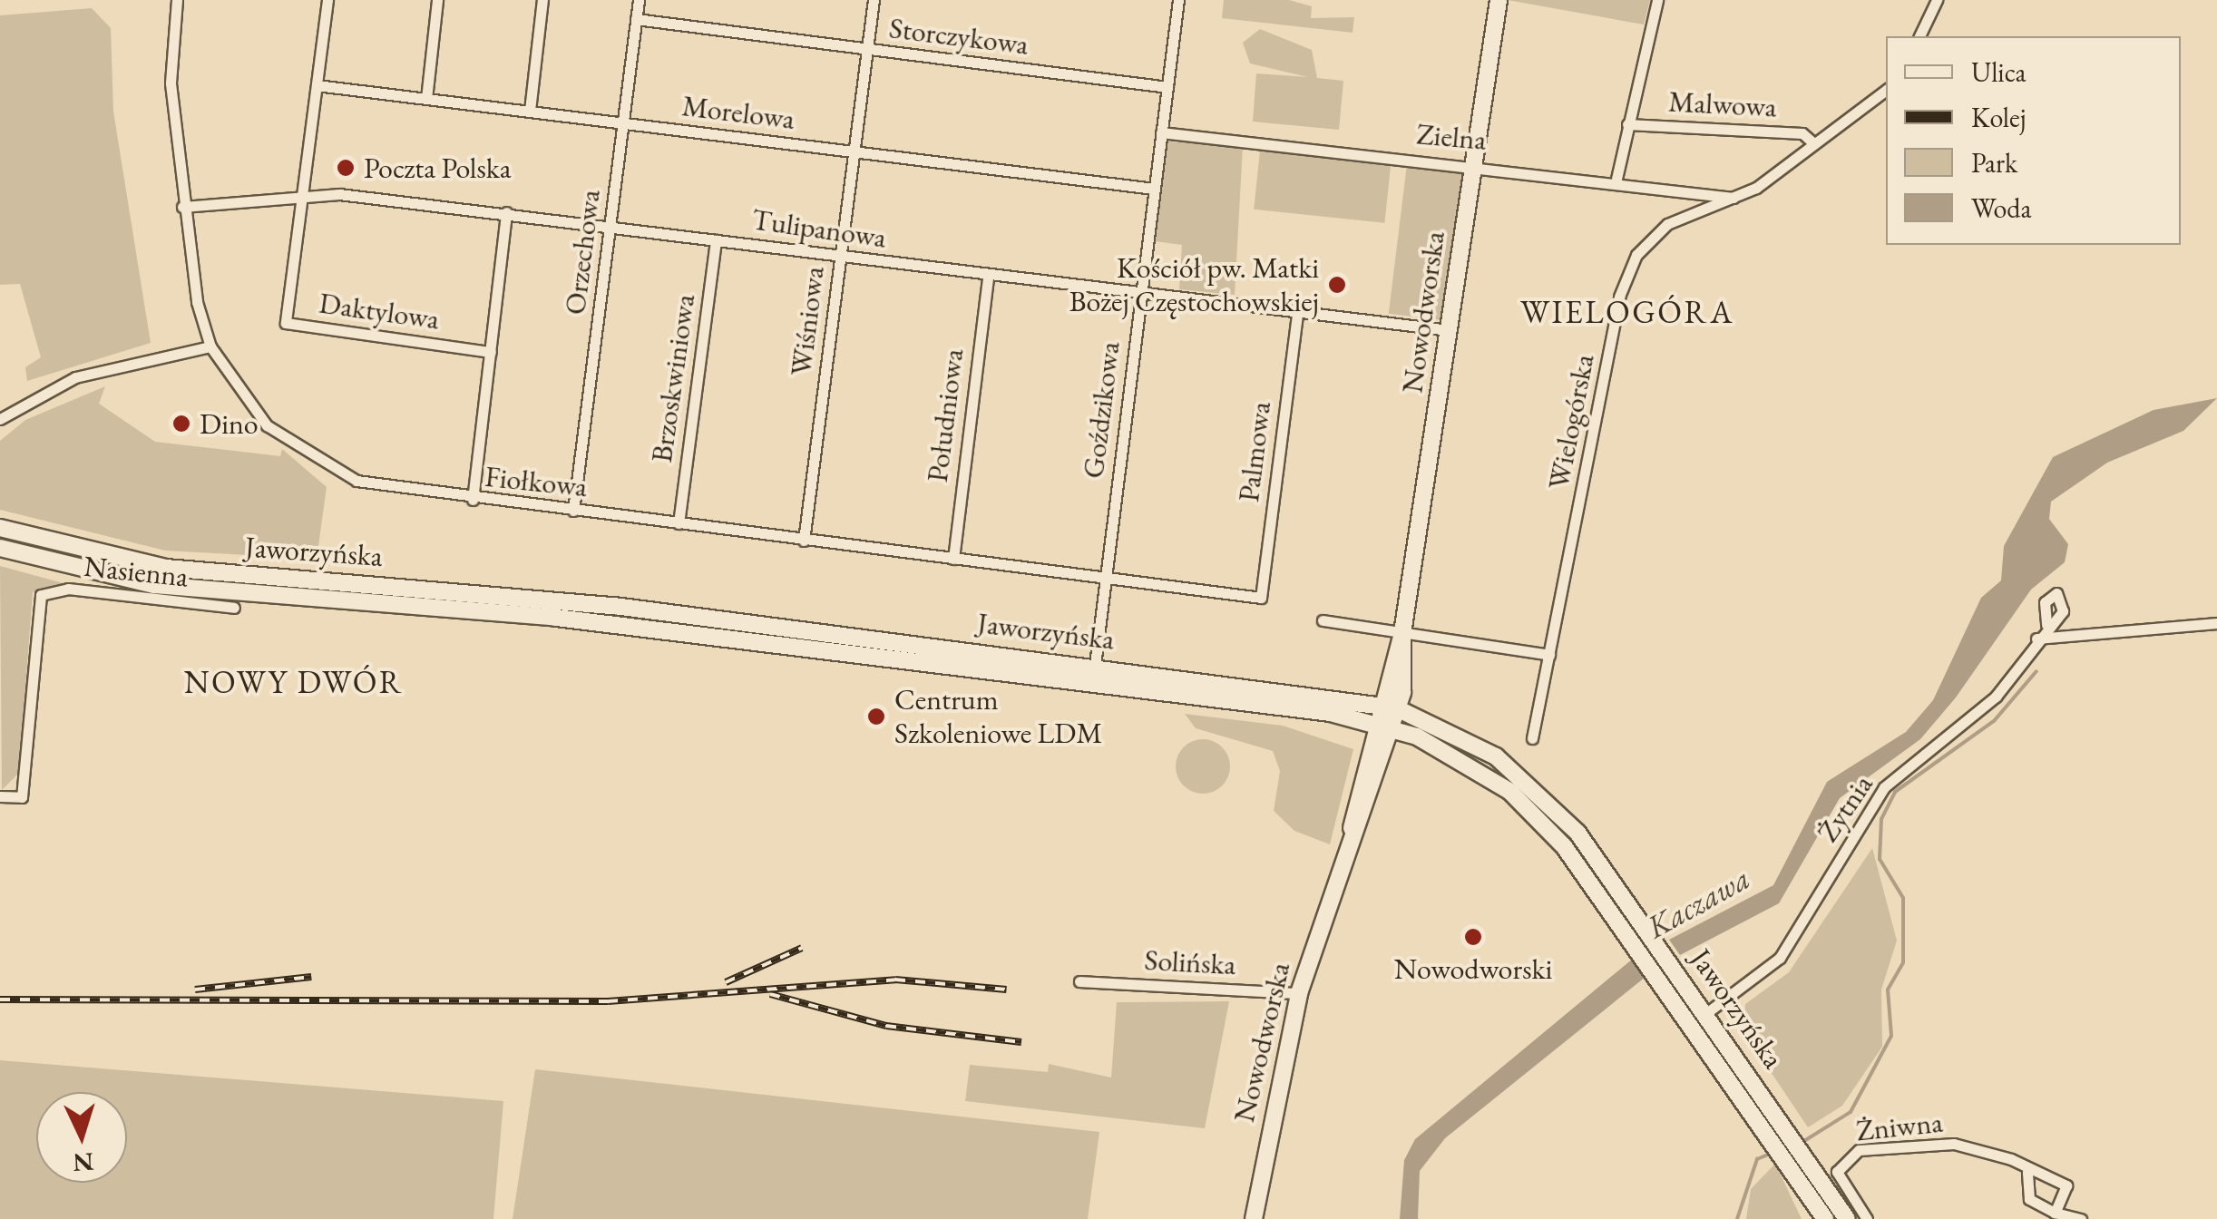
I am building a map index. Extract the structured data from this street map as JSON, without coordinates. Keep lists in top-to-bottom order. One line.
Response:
{"streets":{"main road":["Nowodworska","Jaworzyńska"],"street":["Storczykowa","Malwowa","Morelowa","Zielna","Tulipanowa","Orzechowa","Daktylowa","Wiśniowa","Brzoskwiniowa","Goździkowa","Południowa","Wielogórska","Palmowa","Fiołkowa","Nasienna","Żytnia","Solińska","Żniwna"]},"crossings":[["Storczykowa","Orzechowa"],["Storczykowa","Wiśniowa"],["Storczykowa","Goździkowa"],["Malwowa","Wielogórska"],["Morelowa","Orzechowa"],["Morelowa","Wiśniowa"],["Morelowa","Goździkowa"],["Zielna","Nowodworska"],["Zielna","Goździkowa"],["Zielna","Wielogórska"],["Tulipanowa","Orzechowa"],["Tulipanowa","Daktylowa"],["Tulipanowa","Nowodworska"],["Tulipanowa","Wiśniowa"],["Tulipanowa","Brzoskwiniowa"],["Tulipanowa","Goździkowa"],["Tulipanowa","Południowa"],["Tulipanowa","Palmowa"],["Tulipanowa","Fiołkowa"],["Orzechowa","Fiołkowa"],["Nowodworska","Jaworzyńska"],["Nowodworska","Solińska"],["Wiśniowa","Fiołkowa"],["Brzoskwiniowa","Fiołkowa"],["Goździkowa","Fiołkowa"],["Goździkowa","Jaworzyńska"],["Południowa","Fiołkowa"],["Palmowa","Fiołkowa"],["Jaworzyńska","Żytnia"]],"districts":["WIELOGÓRA","NOWY DWÓR"],"water":["Kaczawa"],"places":["Poczta Polska","Kościół pw. Matki Bożej Częstochowskiej","Dino","Centrum Szkoleniowe LDM","Nowodworski"],"legend":["Ulica","Kolej","Park","Woda"],"north":"bottom"}
